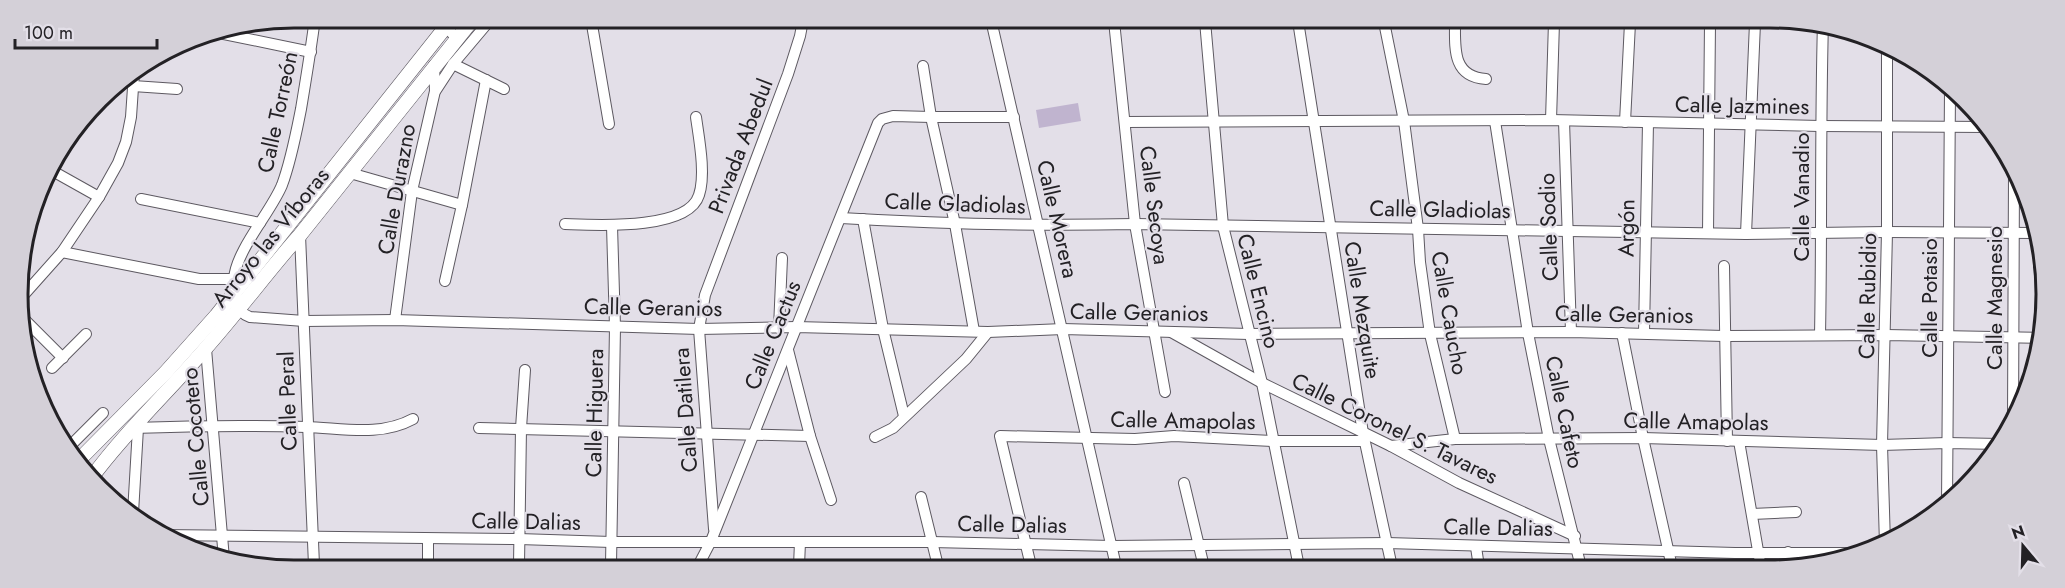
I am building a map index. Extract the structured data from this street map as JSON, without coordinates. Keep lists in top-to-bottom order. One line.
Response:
{"streets":{"main road":["Arroyo las Víboras"],"street":["Calle Jazmines","Calle Torreón","Privada Abedul","Calle Durazno","Calle Vanadio","Calle Gladiolas","Calle Secoya","Calle Morera","Calle Sodio","Argón","Calle Encino","Calle Rubidio","Calle Potasio","Calle Magnesio","Calle Geranios","Calle Mezquite","Calle Caucho","Calle Cactus","Calle Peral","Calle Datilera","Calle Cafeto","Calle Higuera","Calle Amapolas","Calle Coronel S. Tavares","Calle Cocotero","Calle Dalias"]},"crossings":[["Calle Jazmines","Calle Vanadio"],["Calle Jazmines","Calle Sodio"],["Calle Jazmines","Argón"],["Calle Jazmines","Calle Rubidio"],["Calle Jazmines","Calle Potasio"],["Calle Jazmines","Calle Cafeto"],["Calle Torreón","Arroyo las Víboras"],["Privada Abedul","Calle Datilera"],["Calle Durazno","Arroyo las Víboras"],["Calle Durazno","Calle Geranios"],["Calle Vanadio","Calle Gladiolas"],["Calle Vanadio","Calle Geranios"],["Calle Gladiolas","Calle Secoya"],["Calle Gladiolas","Calle Morera"],["Calle Gladiolas","Calle Sodio"],["Calle Gladiolas","Argón"],["Calle Gladiolas","Calle Encino"],["Calle Gladiolas","Calle Rubidio"],["Calle Gladiolas","Calle Potasio"],["Calle Gladiolas","Calle Magnesio"],["Calle Gladiolas","Calle Mezquite"],["Calle Gladiolas","Calle Caucho"],["Calle Gladiolas","Calle Cactus"],["Calle Gladiolas","Calle Cafeto"],["Calle Secoya","Calle Geranios"],["Calle Morera","Calle Geranios"],["Calle Morera","Calle Amapolas"],["Calle Morera","Calle Dalias"],["Calle Sodio","Calle Geranios"],["Argón","Calle Geranios"],["Arroyo las Víboras","Calle Geranios"],["Arroyo las Víboras","Calle Peral"],["Arroyo las Víboras","Calle Cocotero"],["Calle Encino","Calle Geranios"],["Calle Encino","Calle Amapolas"],["Calle Encino","Calle Coronel S. Tavares"],["Calle Encino","Calle Dalias"],["Calle Rubidio","Calle Geranios"],["Calle Rubidio","Calle Amapolas"],["Calle Potasio","Calle Geranios"],["Calle Potasio","Calle Amapolas"],["Calle Magnesio","Calle Geranios"],["Calle Geranios","Calle Mezquite"],["Calle Geranios","Calle Caucho"],["Calle Geranios","Calle Cactus"],["Calle Geranios","Calle Peral"],["Calle Geranios","Calle Datilera"],["Calle Geranios","Calle Cafeto"],["Calle Geranios","Calle Higuera"],["Calle Geranios","Calle Coronel S. Tavares"],["Calle Mezquite","Calle Amapolas"],["Calle Mezquite","Calle Coronel S. Tavares"],["Calle Mezquite","Calle Dalias"],["Calle Caucho","Calle Amapolas"],["Calle Cactus","Calle Datilera"],["Calle Cactus","Calle Dalias"],["Calle Peral","Calle Dalias"],["Calle Datilera","Calle Dalias"],["Calle Cafeto","Calle Amapolas"],["Calle Cafeto","Calle Coronel S. Tavares"],["Calle Cafeto","Calle Dalias"],["Calle Higuera","Calle Dalias"],["Calle Amapolas","Calle Coronel S. Tavares"],["Calle Amapolas","Calle Dalias"],["Calle Cocotero","Calle Dalias"]],"scale_bar":"100 m","north":"top"}
